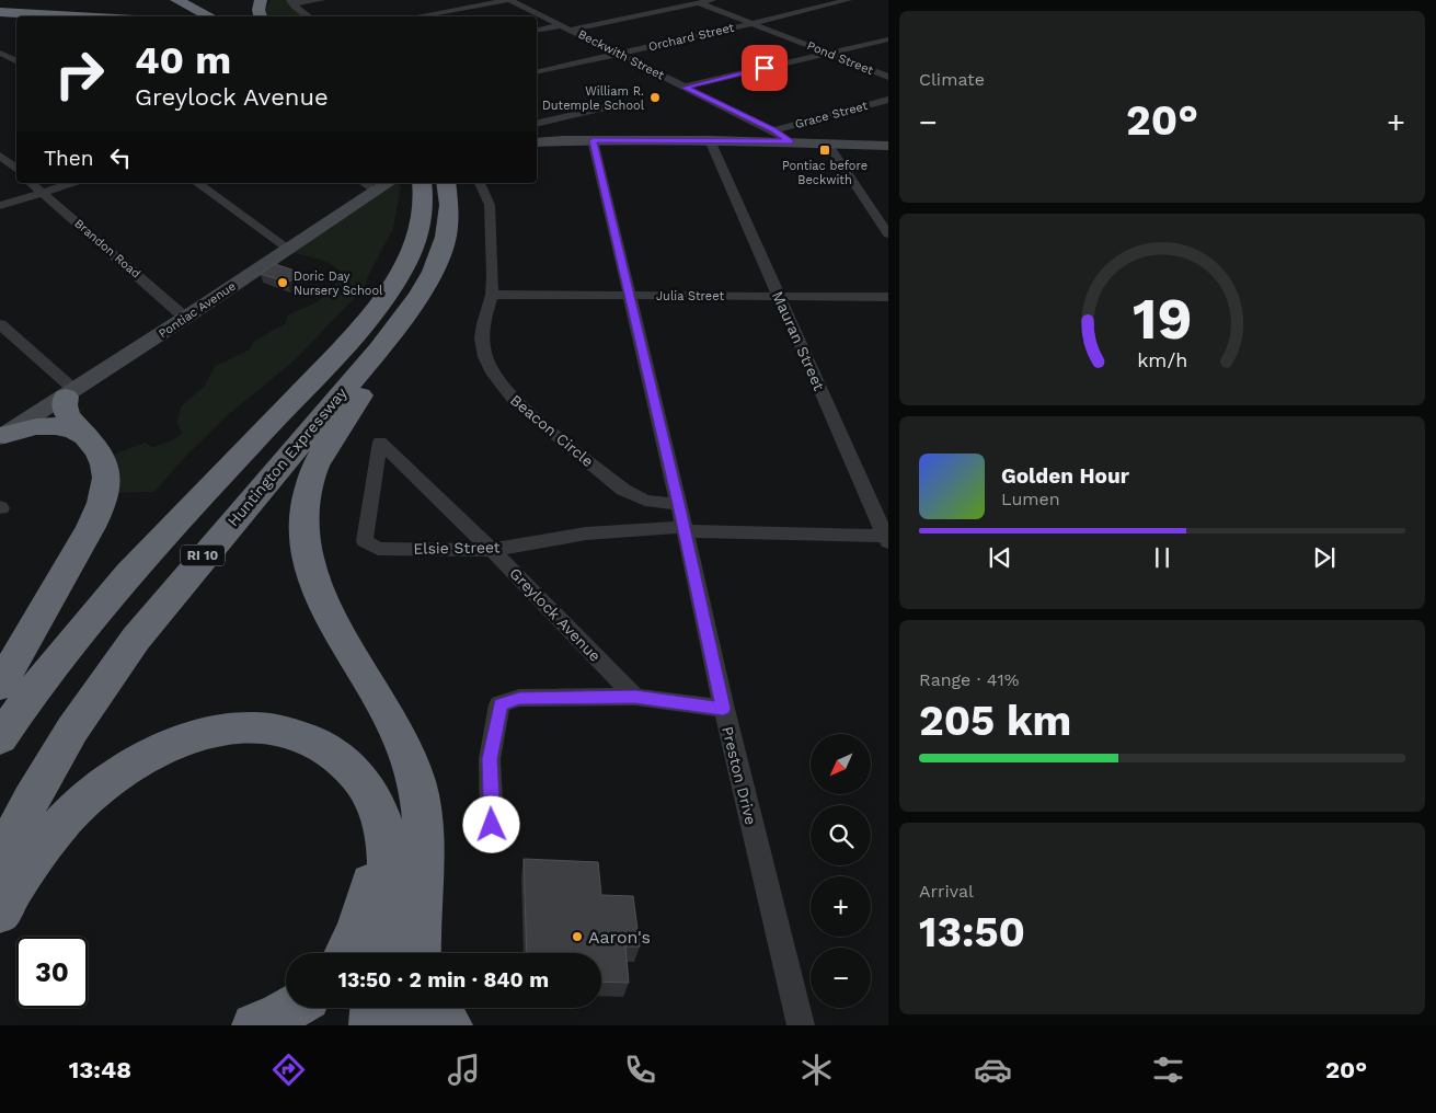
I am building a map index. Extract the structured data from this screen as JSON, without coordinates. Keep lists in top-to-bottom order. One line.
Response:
{"streets":{"highway":["Huntington Expressway","RI 10"],"main road":["Pontiac Avenue"],"street":["Orchard Street","Beckwith Street","Pond Street","Grace Street","Brandon Road","Julia Street","Mauran Street","Beacon Circle","Elsie Street","Greylock Avenue","Preston Drive"]},"crossings":[["Orchard Street","Beckwith Street"],["Orchard Street","Pond Street"],["Beckwith Street","Grace Street"],["Brandon Road","Pontiac Avenue"],["Julia Street","Mauran Street"],["Julia Street","Beacon Circle"],["Julia Street","Preston Drive"],["Mauran Street","Elsie Street"],["Beacon Circle","Preston Drive"],["Elsie Street","Greylock Avenue"],["Elsie Street","Preston Drive"]],"places":{"other":["William R. Dutemple School","Doric Day Nursery School","Aaron's"],"transit":["Pontiac before Beckwith"]},"north":"bottom left","page":{"tile":["Climate",["Range · 41%","205 km"],["Arrival","13:50"]],"turn":["40 m","Greylock Avenue"],"heat":["−","20°","+"],"then":"Then","song":["Golden Hour","Lumen"],"map_buttons":["+","−"],"limit":"30","trip":"13:50 · 2 min · 840 m","tabs":["13:48","20°"],"gauge":["19","km/h"]}}
